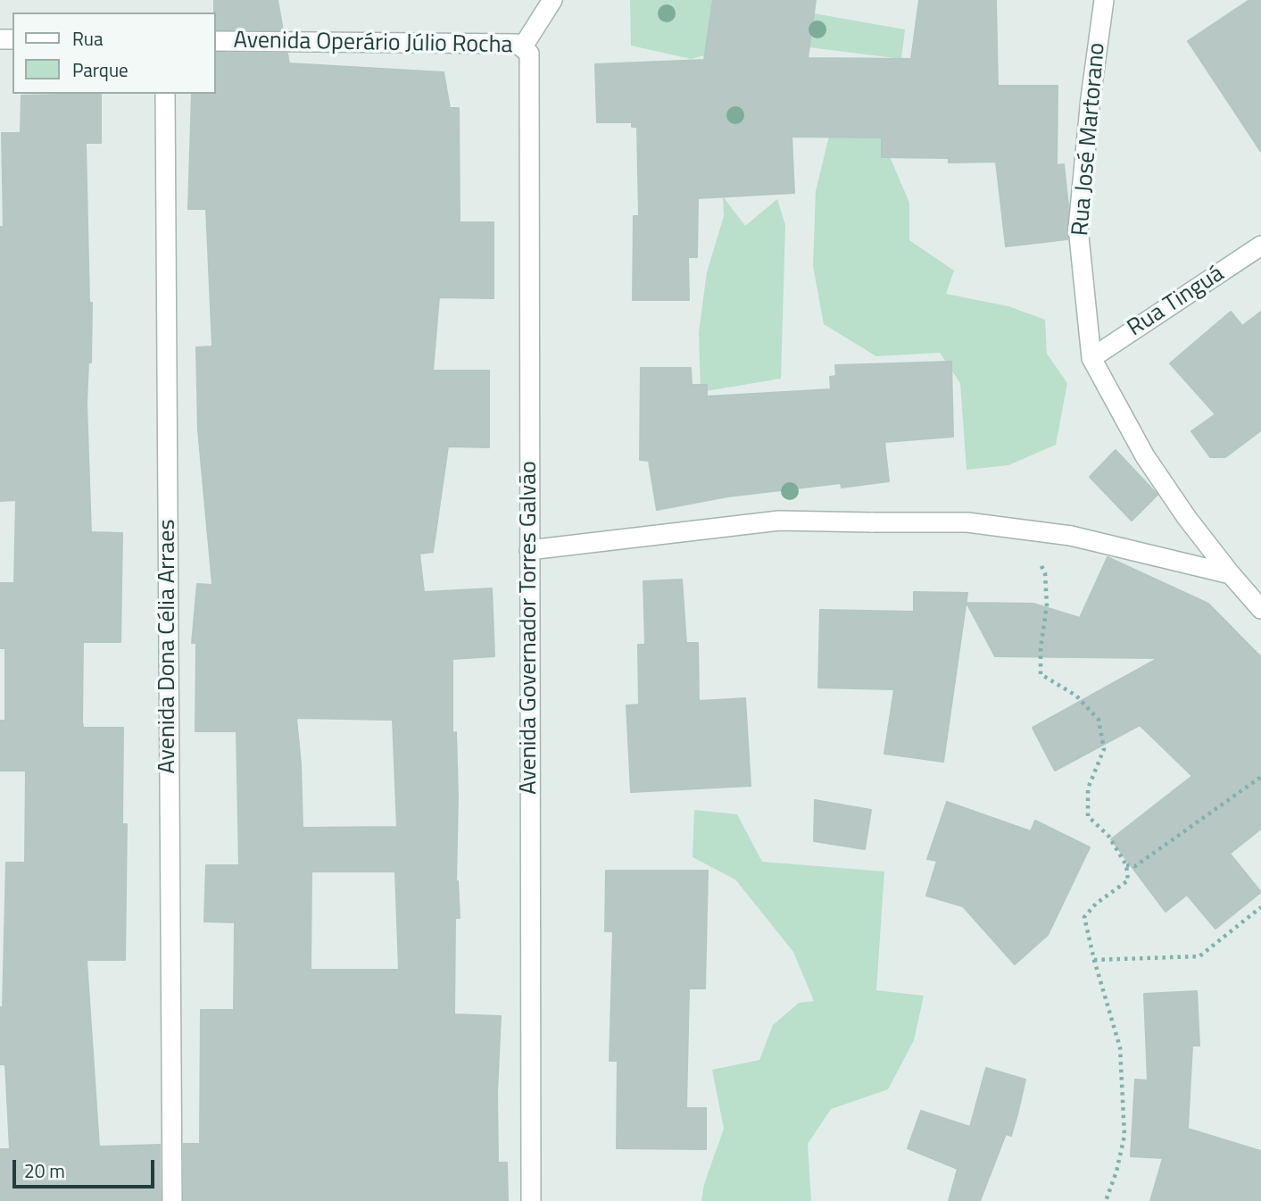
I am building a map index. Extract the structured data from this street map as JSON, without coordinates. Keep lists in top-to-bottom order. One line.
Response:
{"streets":{"street":["Avenida Operário Júlio Rocha","Rua José Martorano","Rua Tinguá","Avenida Governador Torres Galvão","Avenida Dona Célia Arraes"]},"crossings":[["Avenida Operário Júlio Rocha","Avenida Governador Torres Galvão"],["Rua José Martorano","Rua Tinguá"]],"legend":["Rua","Parque"],"scale_bar":"20 m"}
